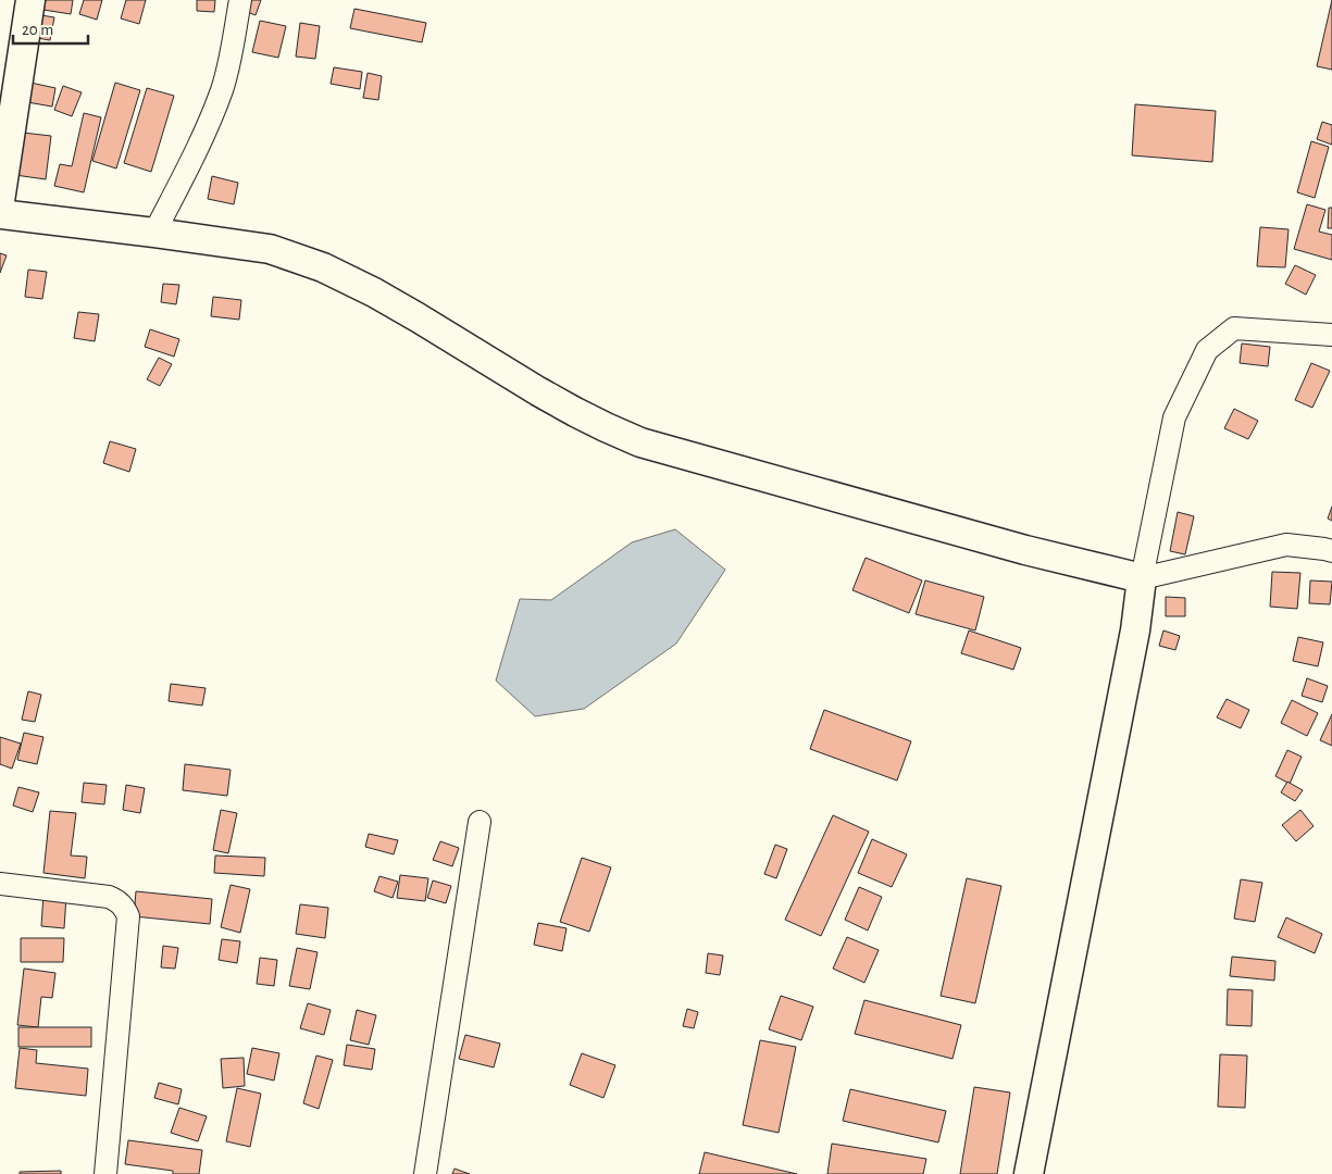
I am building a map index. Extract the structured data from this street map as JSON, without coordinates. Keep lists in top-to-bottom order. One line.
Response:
{"scale_bar":"20 m"}
